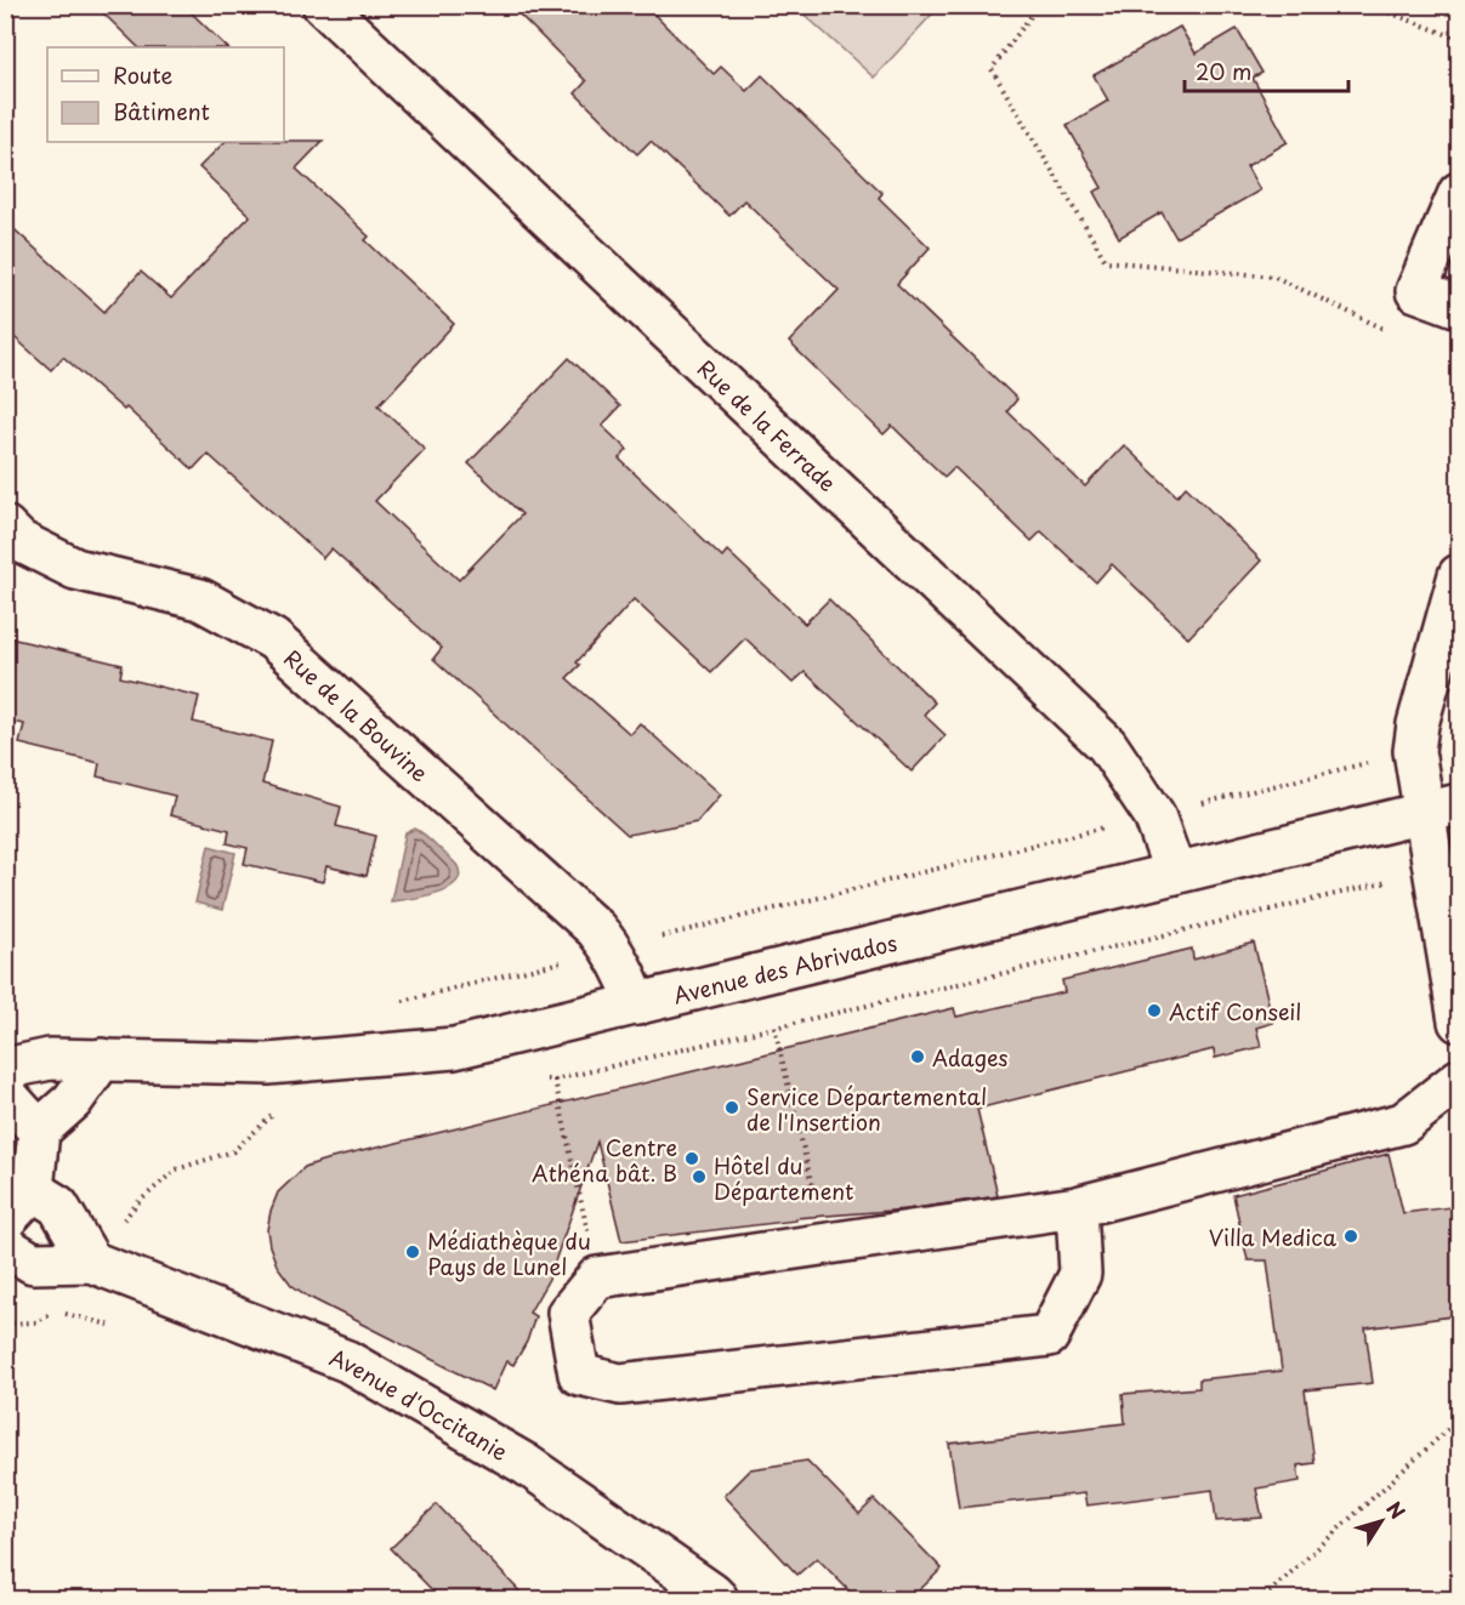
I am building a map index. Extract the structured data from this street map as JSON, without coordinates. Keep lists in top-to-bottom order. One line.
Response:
{"streets":{"street":["Rue de la Ferrade","Rue de la Bouvine","Avenue des Abrivados","Avenue d'Occitanie"]},"crossings":[["Rue de la Ferrade","Avenue des Abrivados"],["Rue de la Bouvine","Avenue des Abrivados"]],"places":["Actif Conseil","Adages","Service Départemental de l'Insertion","Centre Athéna bât. B","Hôtel du Département","Villa Medica","Médiathèque du Pays de Lunel"],"legend":["Route","Bâtiment"],"scale_bar":"20 m","north":"top right"}
